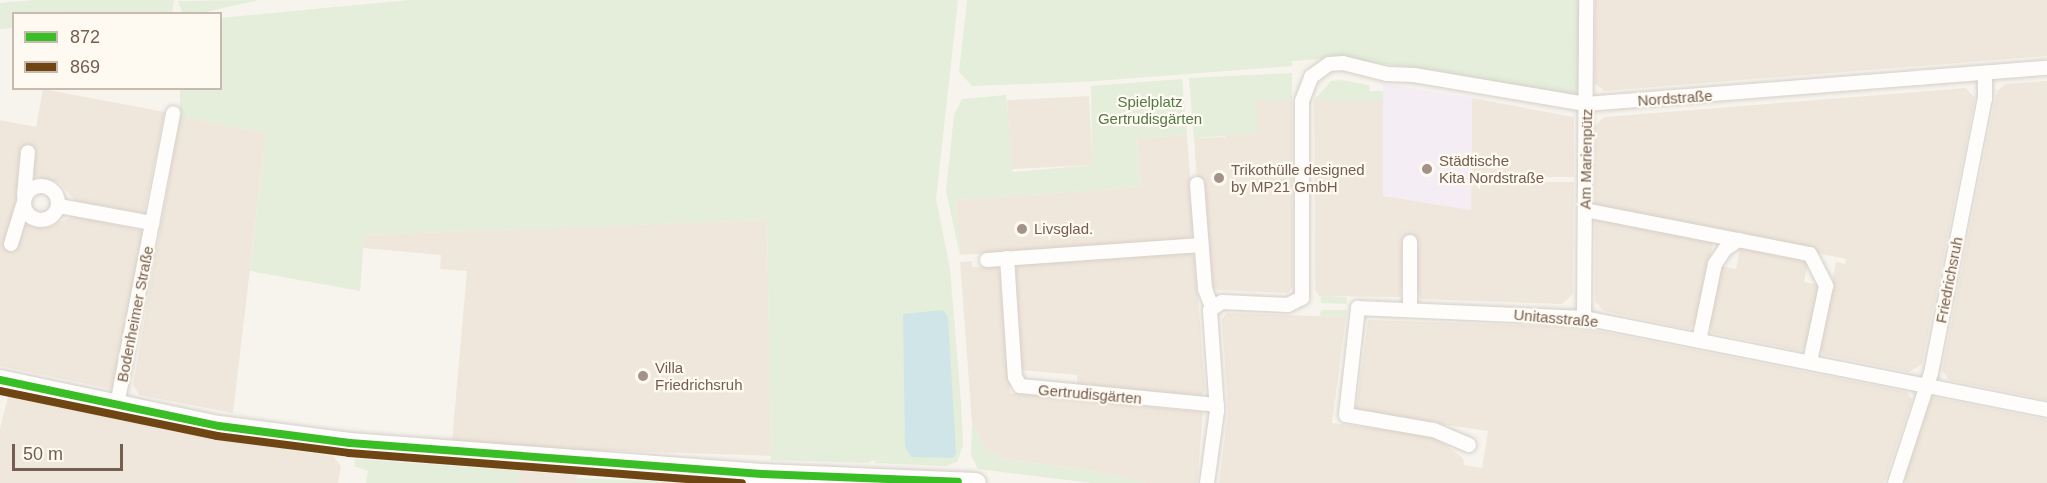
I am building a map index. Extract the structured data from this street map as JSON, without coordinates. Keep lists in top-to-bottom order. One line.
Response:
{"streets":{"street":["Nordstraße","Am Marienpütz","Friedrichsruh","Bodenheimer Straße","Unitasstraße","Gertrudisgärten"]},"crossings":[["Nordstraße","Am Marienpütz"],["Nordstraße","Friedrichsruh"],["Am Marienpütz","Unitasstraße"],["Friedrichsruh","Unitasstraße"]],"parks":["Spielplatz Gertrudisgärten"],"places":["Städtische Kita Nordstraße","Trikothülle designed by MP21 GmbH","Livsglad.","Villa Friedrichsruh"],"lines":["transit line 872","transit line 869"],"legend":["872","869"],"scale_bar":"50 m"}
